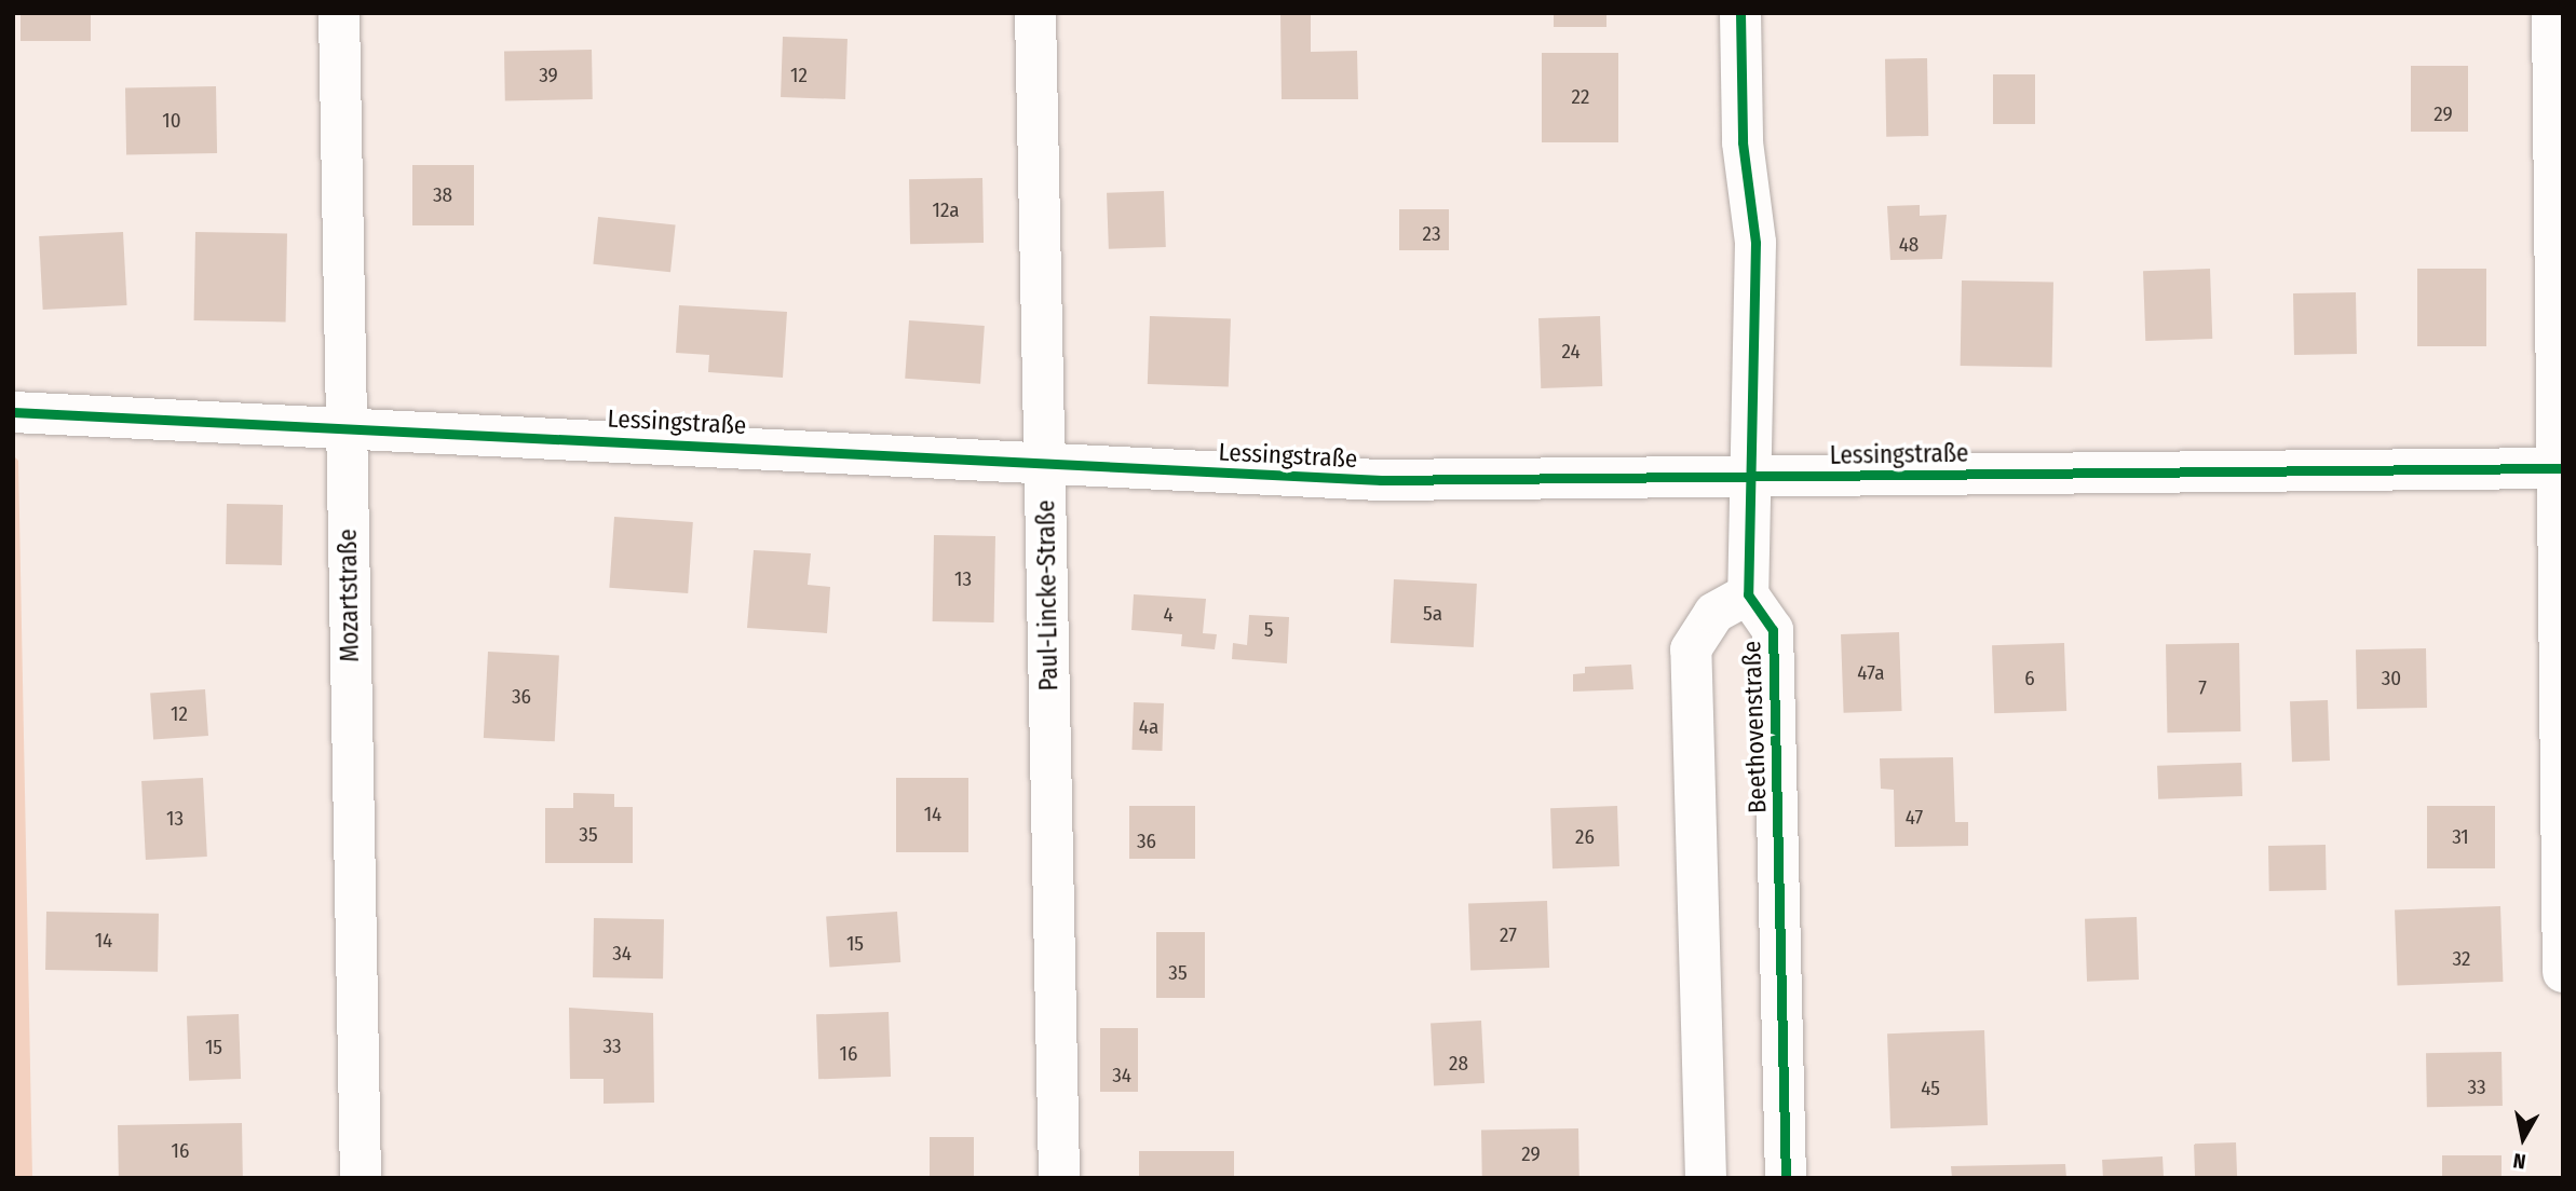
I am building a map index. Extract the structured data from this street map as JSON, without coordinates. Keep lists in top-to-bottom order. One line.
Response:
{"streets":{"street":["Lessingstraße","Mozartstraße","Paul-Lincke-Straße","Beethovenstraße"]},"crossings":[["Lessingstraße","Mozartstraße"],["Lessingstraße","Paul-Lincke-Straße"]],"house_numbers":["39","12","22","29","10","38","12a","23","48","24","13","5a","4","5","47a","6","30","7","36","12","4a","14","47","13","35","26","31","36","27","14","15","34","32","35","33","15","16","28","34","33","45","16","29"],"north":"bottom"}
